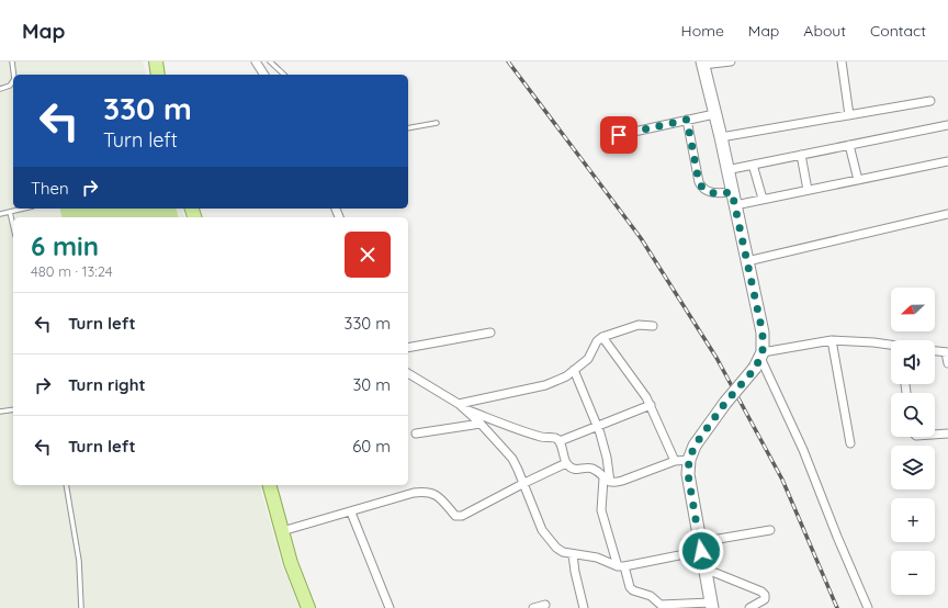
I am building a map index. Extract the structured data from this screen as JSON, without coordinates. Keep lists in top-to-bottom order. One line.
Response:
{"north":"left","page":{"header":"Map","nav":["Home","Map","About","Contact"],"turn":["330 m","Turn left"],"then":"Then","heading":["6 min","480 m · 13:24"],"map_buttons":["+","−"],"list":[{"name":"Turn left","value":"330 m"},{"name":"Turn right","value":"30 m"},{"name":"Turn left","value":"60 m"}]}}
